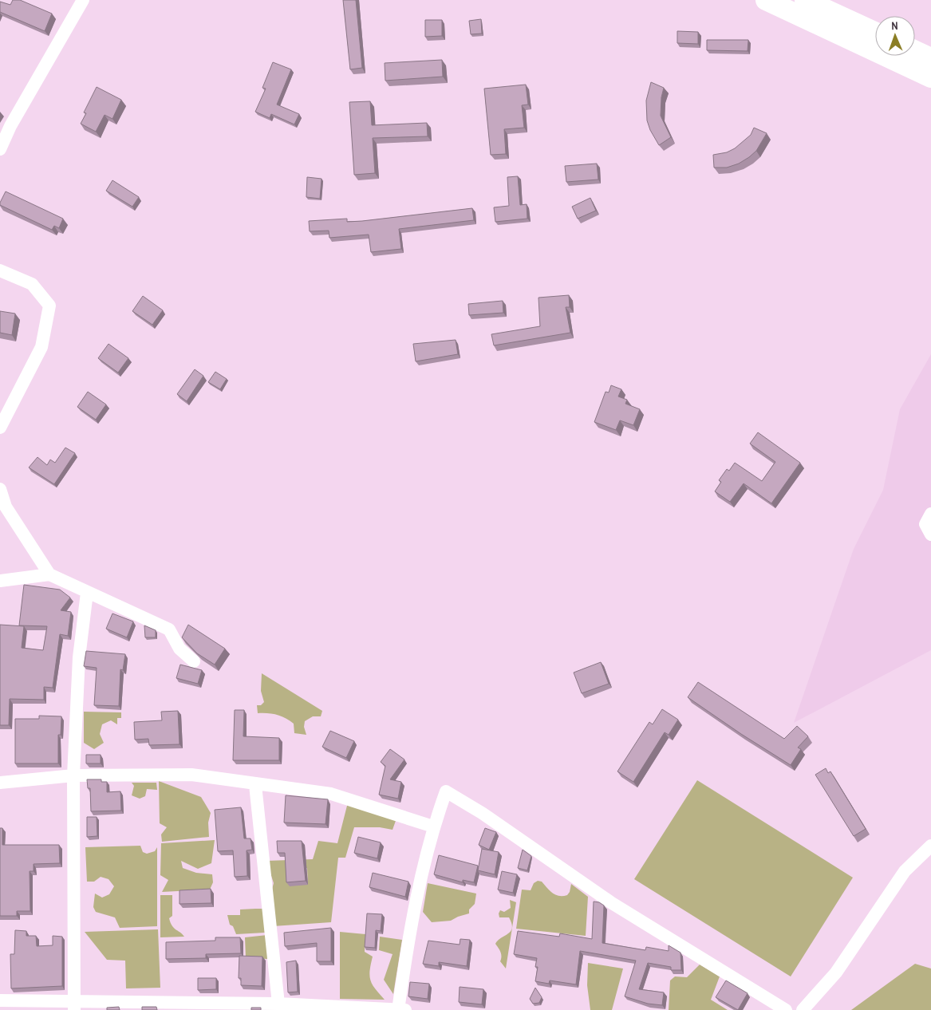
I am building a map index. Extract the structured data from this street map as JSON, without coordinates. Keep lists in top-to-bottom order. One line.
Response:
{"north":"top"}
